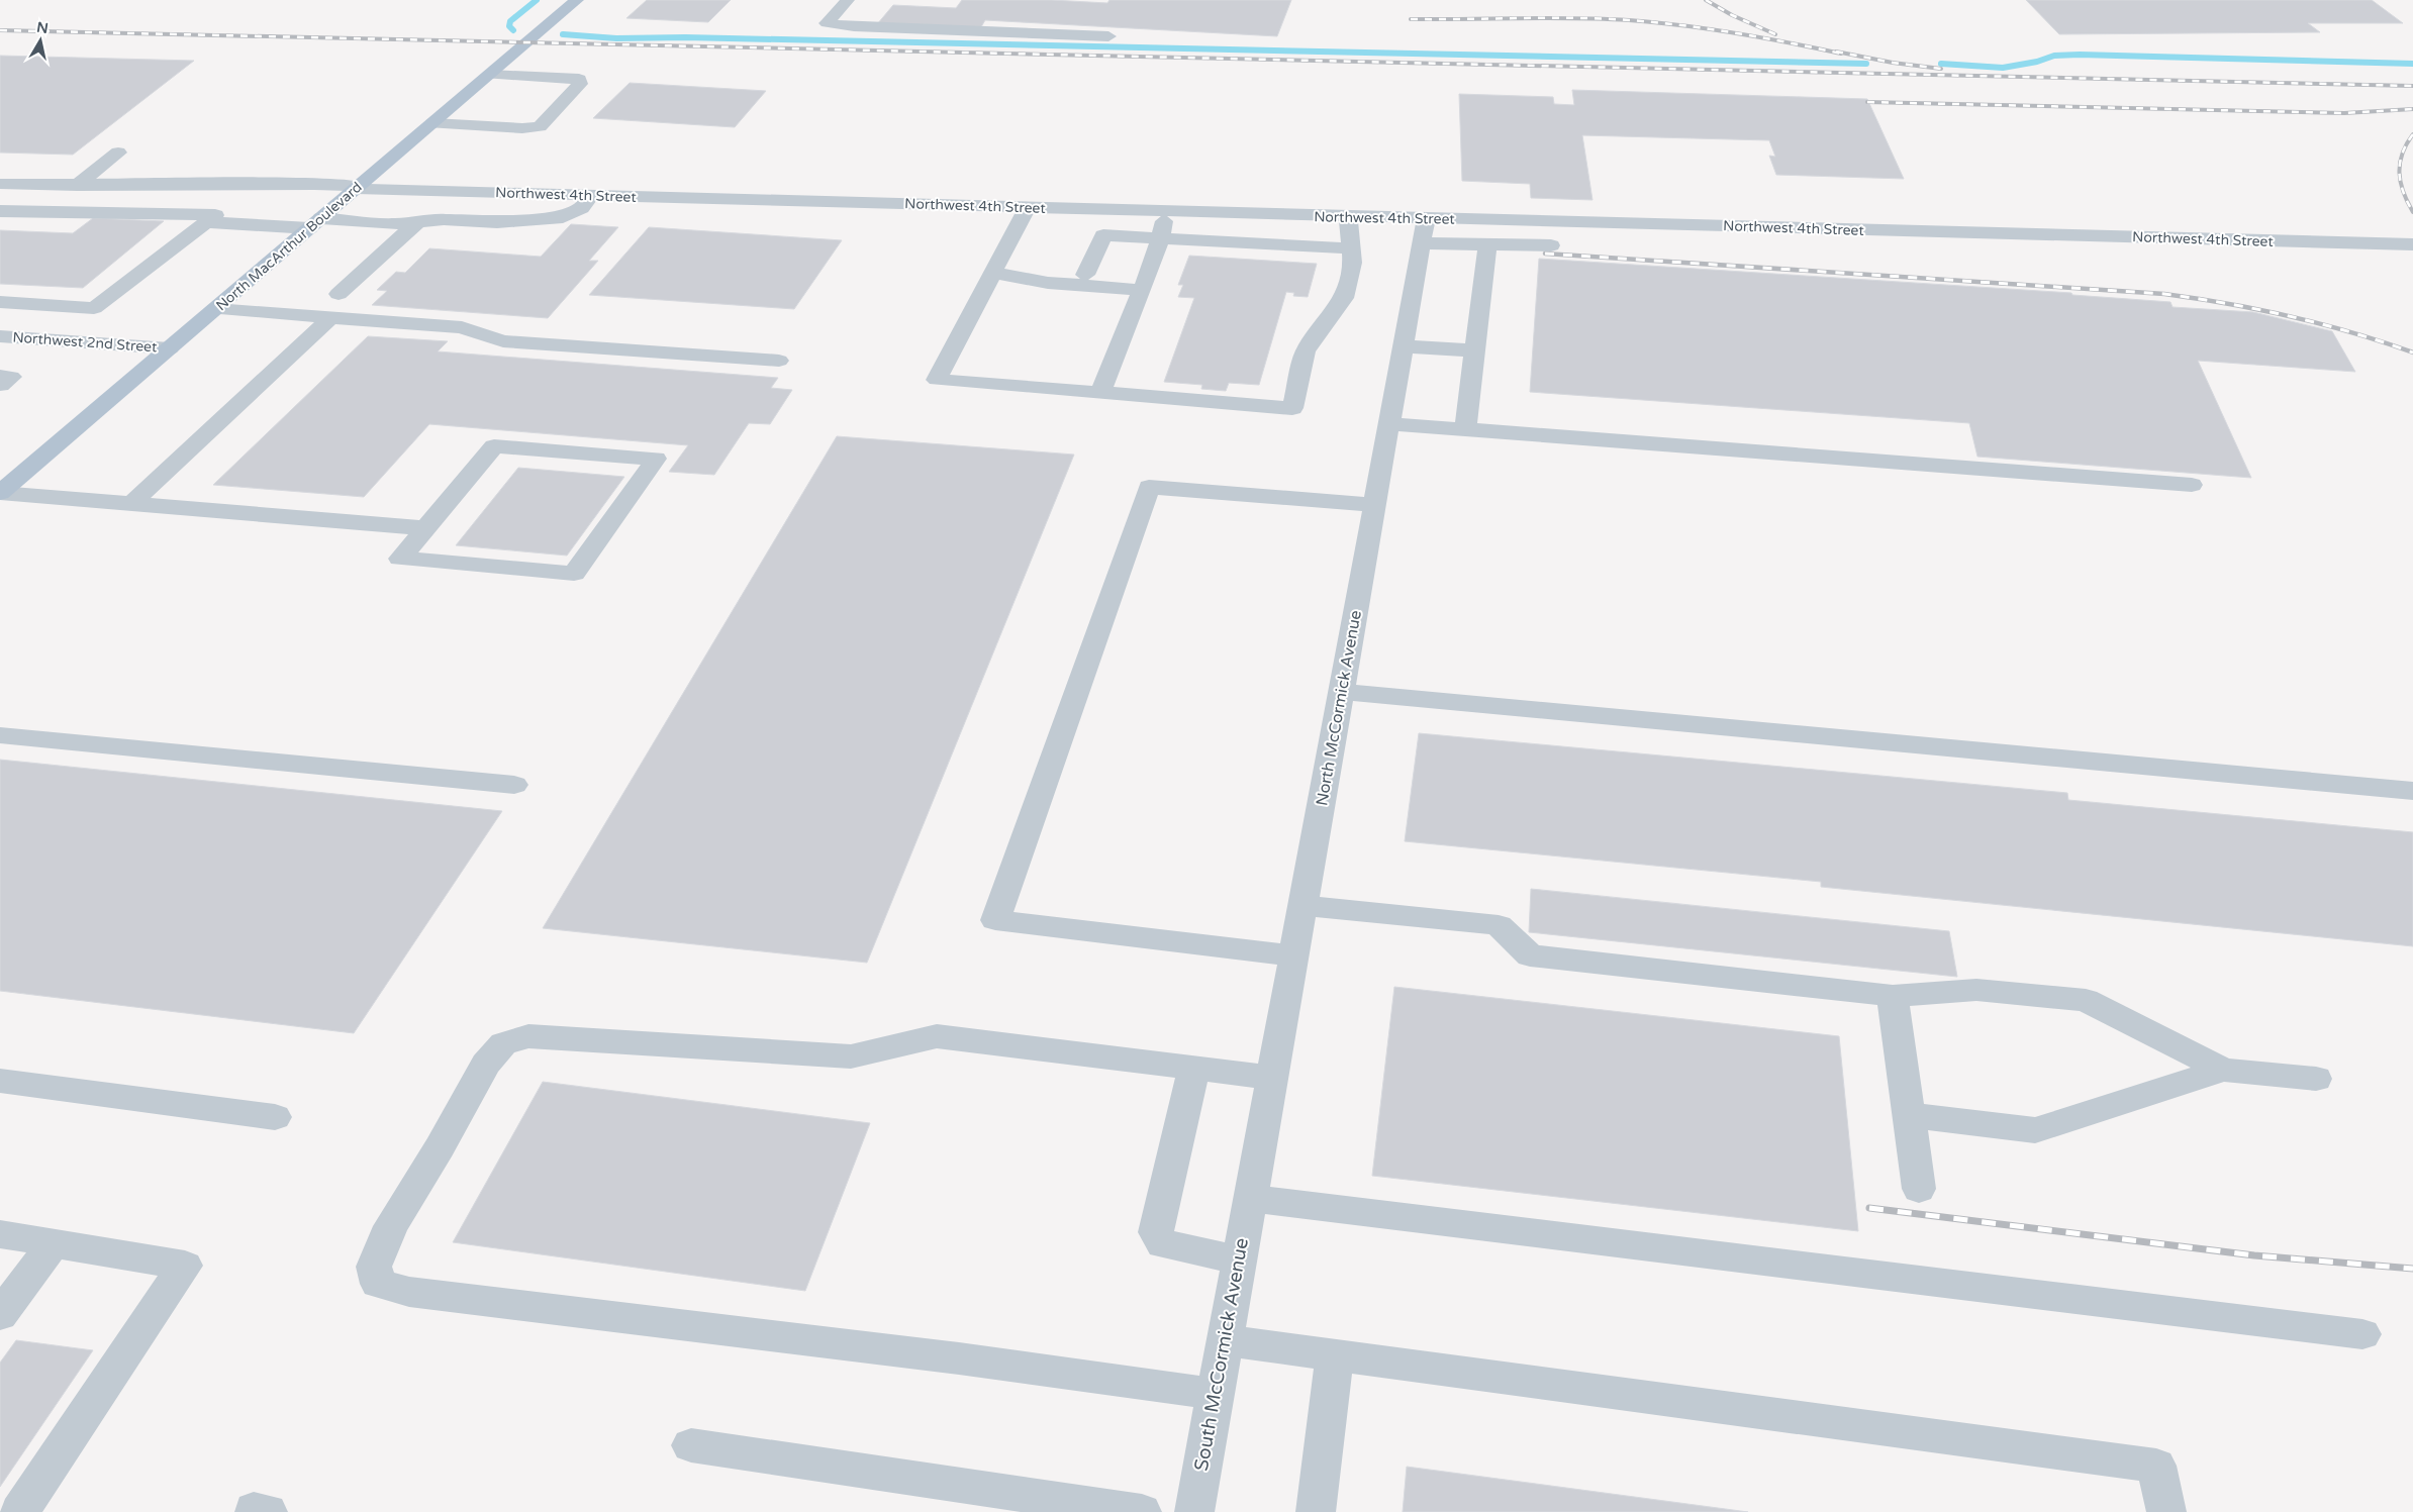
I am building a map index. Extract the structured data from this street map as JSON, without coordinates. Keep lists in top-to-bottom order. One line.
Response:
{"streets":{"main road":["North MacArthur Boulevard"],"street":["Northwest 4th Street","Northwest 2nd Street","North McCormick Avenue","South McCormick Avenue"]},"crossings":[["Northwest 4th Street","North MacArthur Boulevard"],["Northwest 4th Street","North McCormick Avenue"],["North MacArthur Boulevard","Northwest 2nd Street"],["North McCormick Avenue","South McCormick Avenue"]],"north":"top"}
